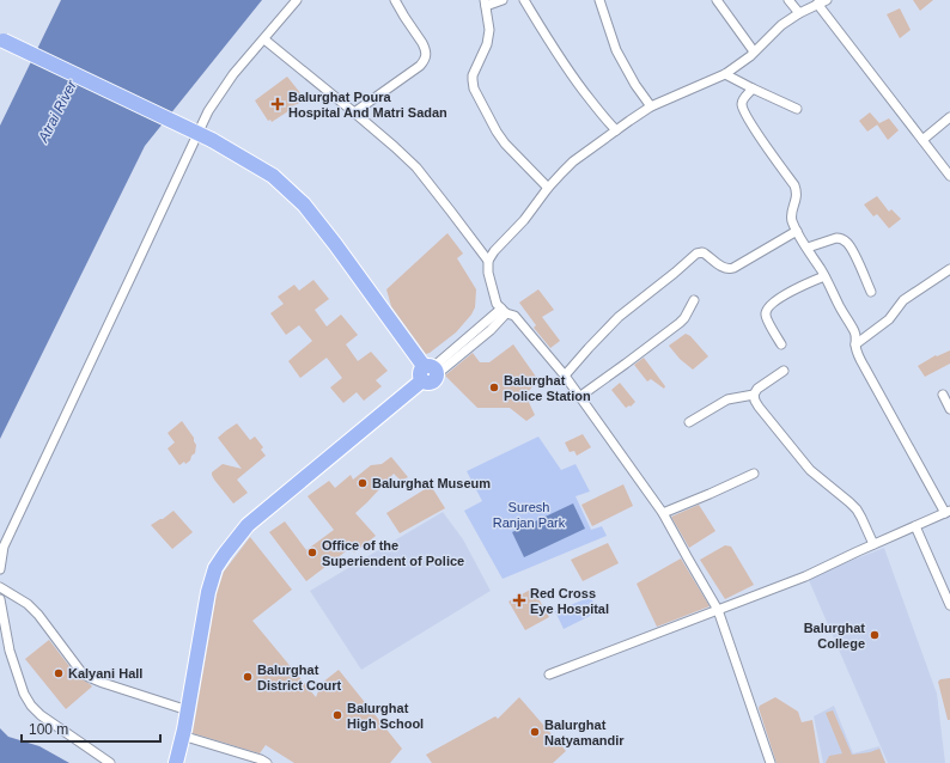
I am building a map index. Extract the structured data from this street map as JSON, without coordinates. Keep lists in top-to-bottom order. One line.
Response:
{"water":["Atrai River"],"parks":["Suresh Ranjan Park"],"places":{"health":["Balurghat Poura Hospital And Matri Sadan","Red Cross Eye Hospital"],"other":["Balurghat Police Station","Balurghat Museum","Office of the Superiendent of Police","Balurghat College","Kalyani Hall","Balurghat District Court","Balurghat High School","Balurghat Natyamandir"]},"scale_bar":"100 m"}
